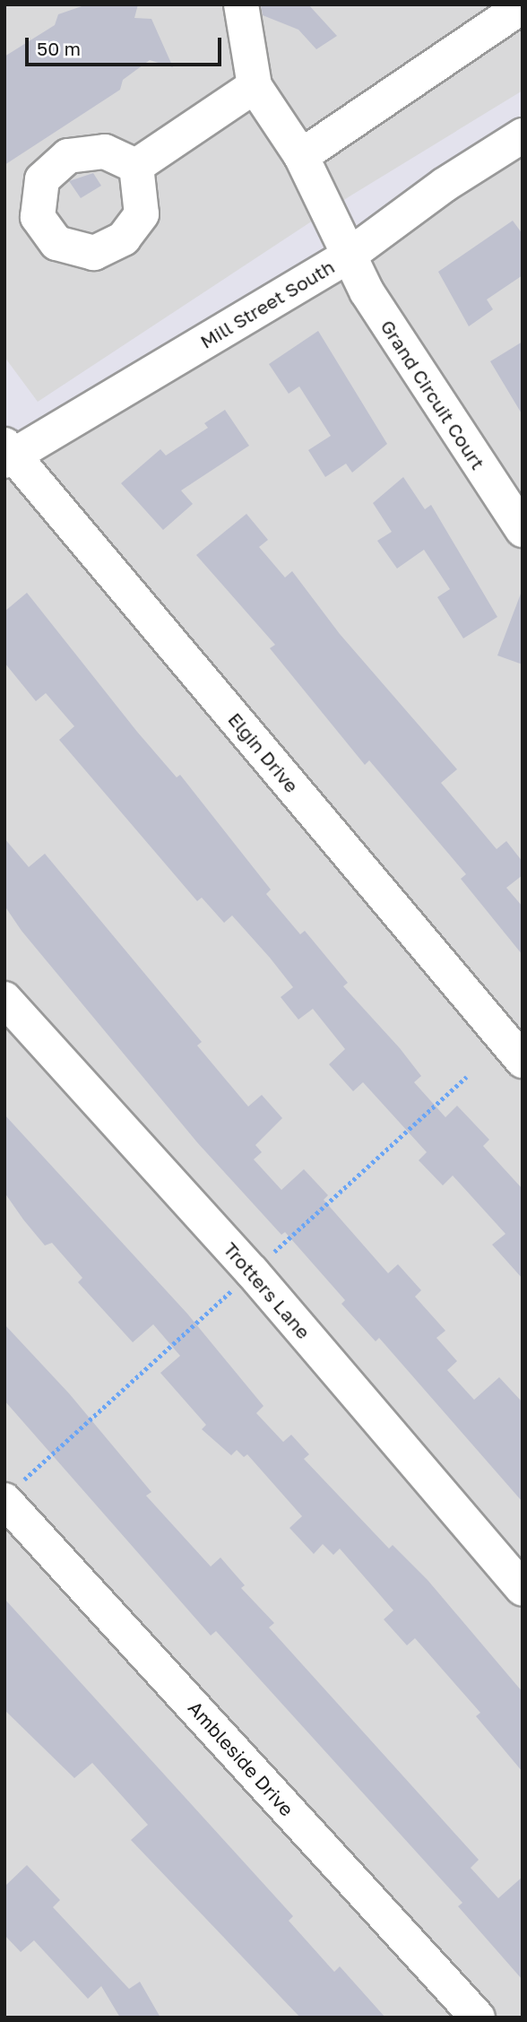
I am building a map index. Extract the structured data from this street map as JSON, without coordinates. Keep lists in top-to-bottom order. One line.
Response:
{"streets":{"street":["Mill Street South","Grand Circuit Court","Elgin Drive","Trotters Lane","Ambleside Drive"]},"crossings":[["Mill Street South","Grand Circuit Court"],["Mill Street South","Elgin Drive"]],"scale_bar":"50 m"}
